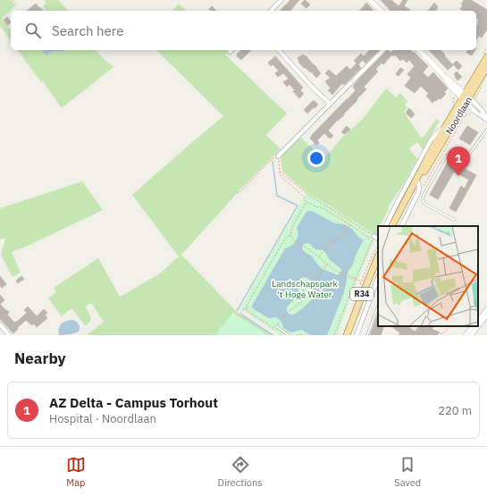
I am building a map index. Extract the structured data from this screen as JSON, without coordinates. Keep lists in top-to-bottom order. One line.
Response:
{"streets":{"main road":["Noordlaan","R34"]},"parks":["Landschapspark 't Hoge Water"],"page":{"search":"Search here","pins":"1","heading":"Nearby","list":[{"mark":"1","name":"AZ Delta - Campus Torhout","note":"Hospital · Noordlaan","value":"220 m"}],"nav":["Map","Directions","Saved"]}}
